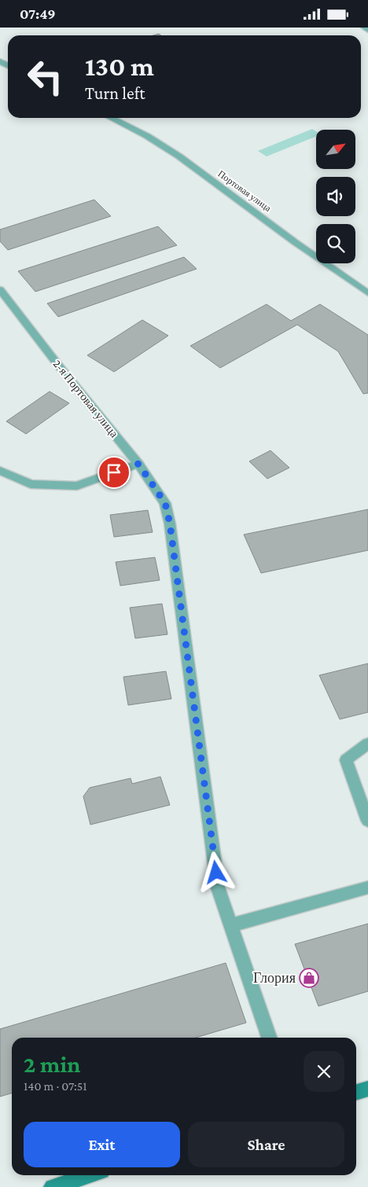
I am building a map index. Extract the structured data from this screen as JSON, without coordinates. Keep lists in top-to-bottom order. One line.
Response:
{"streets":{"street":["Портовая улица","2-я Портовая улица"]},"places":{"shop":["Глория"]},"north":"top right","page":{"status":"07:49","turn":["130 m","Turn left"],"heading":["2 min","140 m · 07:51"],"buttons":["Exit","Share"]}}
